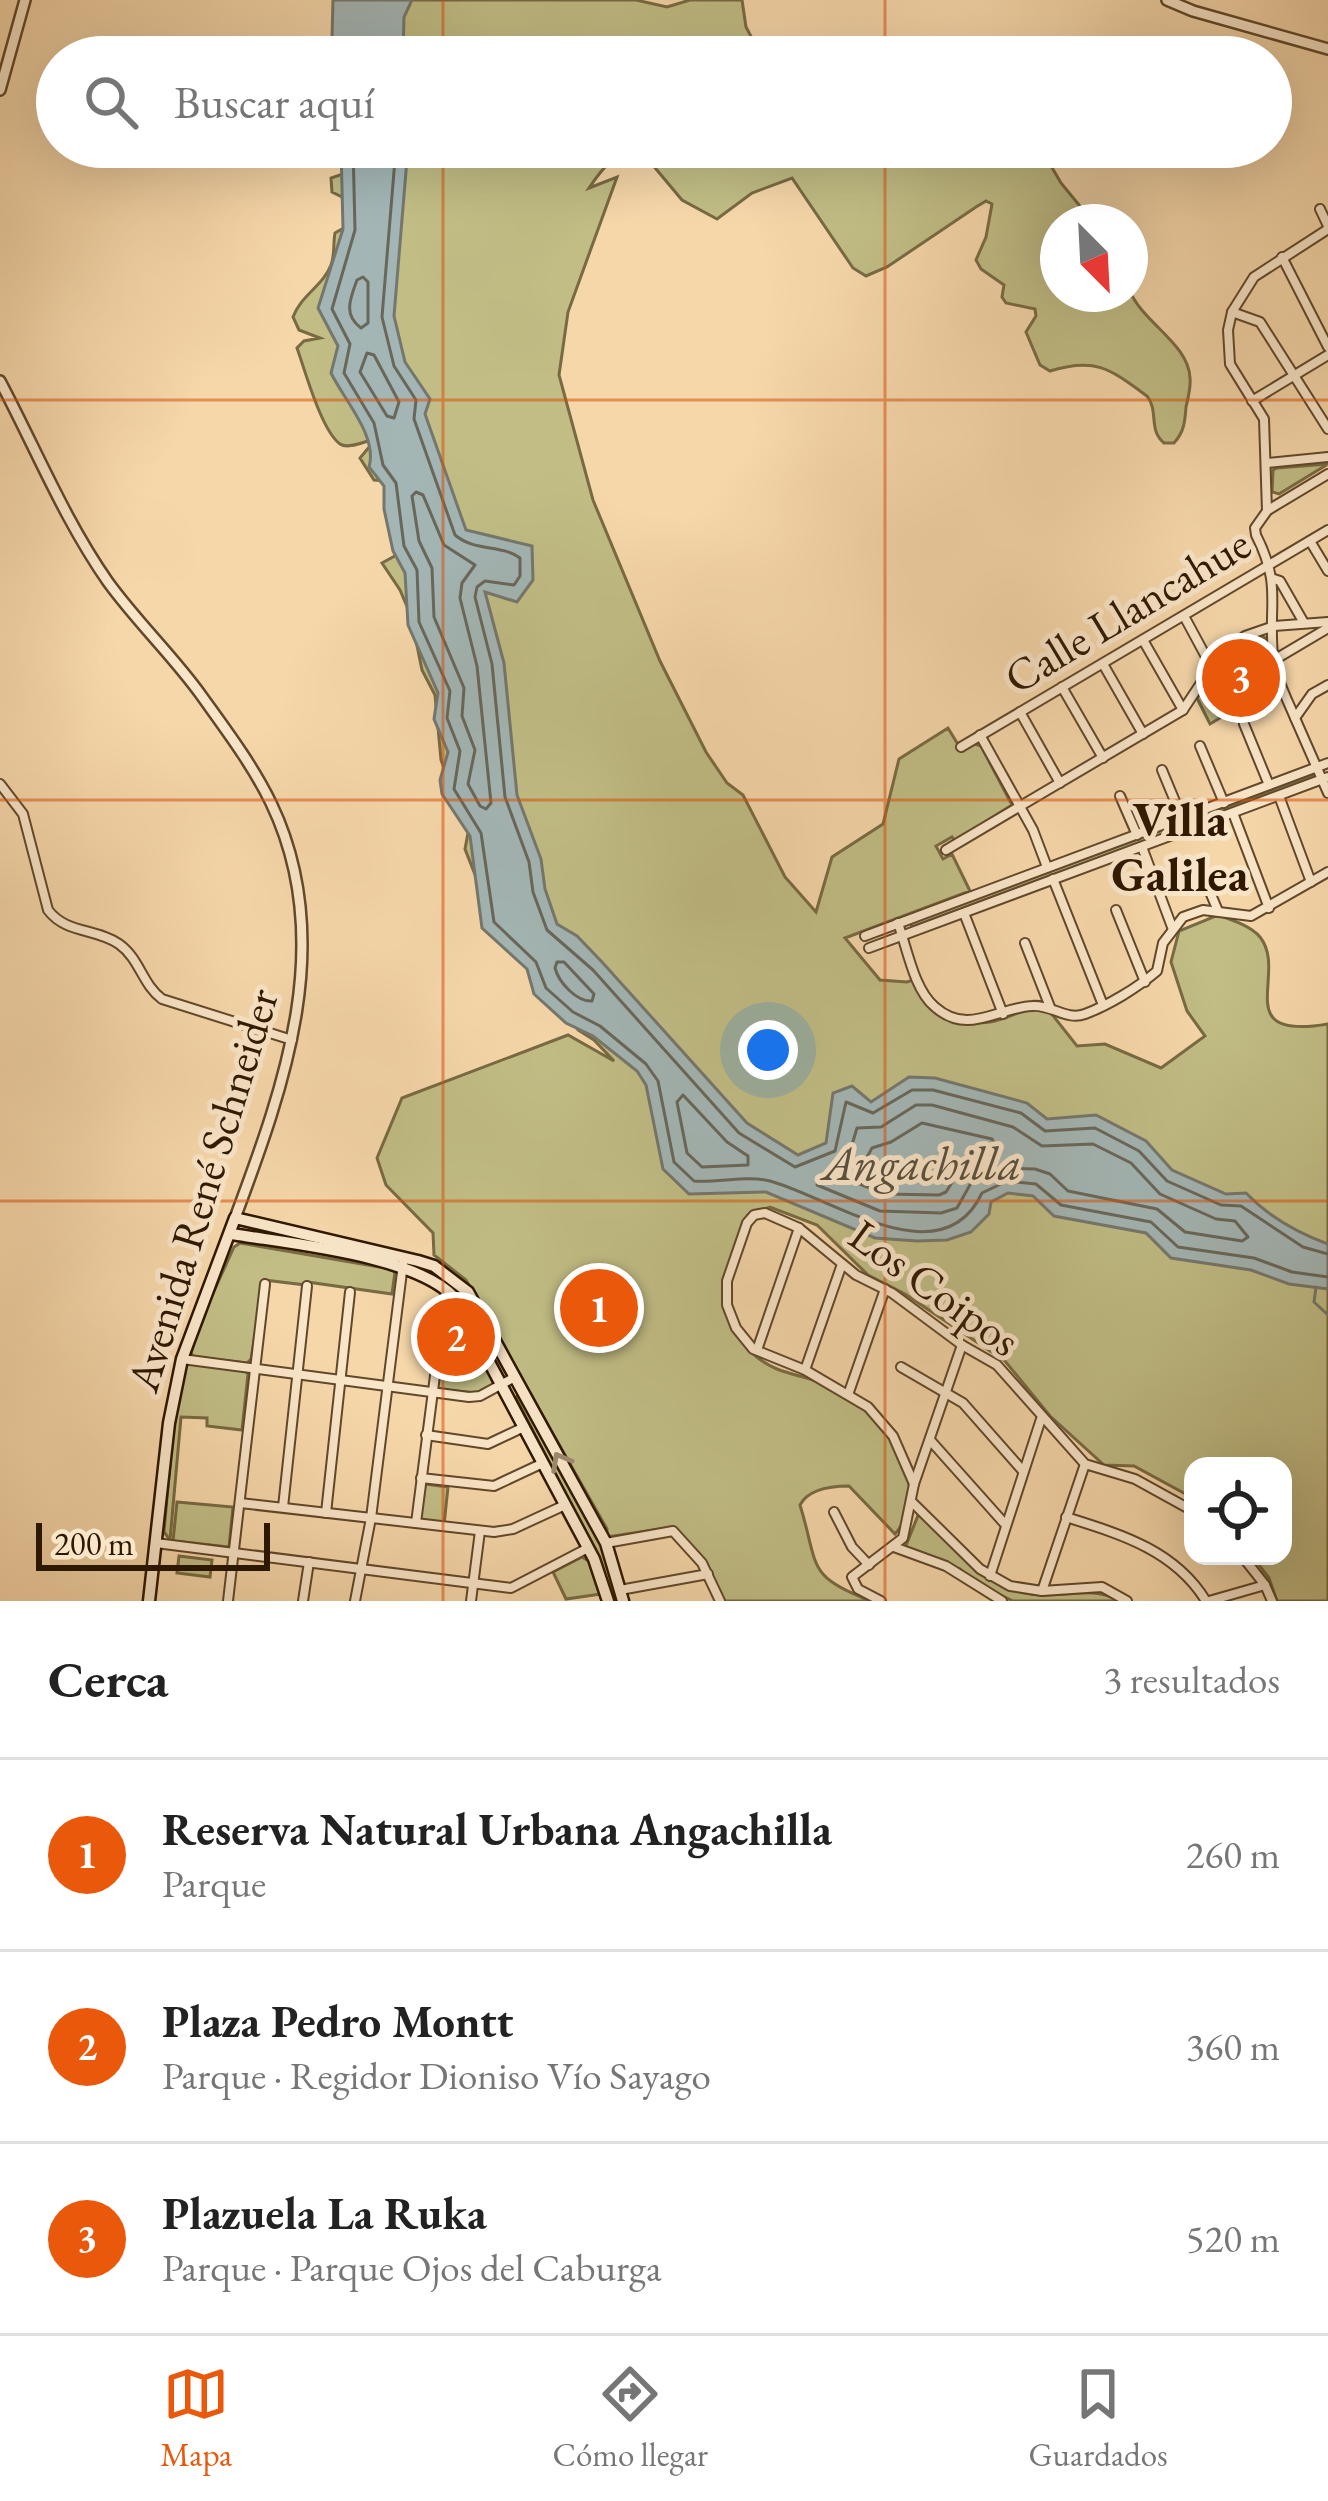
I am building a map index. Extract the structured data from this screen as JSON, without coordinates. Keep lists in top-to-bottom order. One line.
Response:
{"streets":{"main road":["Avenida René Schneider"],"street":["Calle Llancahue","Los Coipos"]},"districts":["Villa Galilea"],"water":["Angachilla"],"scale_bar":"200 m","north":"bottom right","page":{"search":"Buscar aquí","pins":["3","1","2"],"scale":"200 m","heading":["Cerca","3 resultados"],"list":[{"mark":"1","name":"Reserva Natural Urbana Angachilla","note":"Parque","value":"260 m"},{"mark":"2","name":"Plaza Pedro Montt","note":"Parque · Regidor Dioniso Vío Sayago","value":"360 m"},{"mark":"3","name":"Plazuela La Ruka","note":"Parque · Parque Ojos del Caburga","value":"520 m"}],"nav":["Mapa","Cómo llegar","Guardados"]}}
